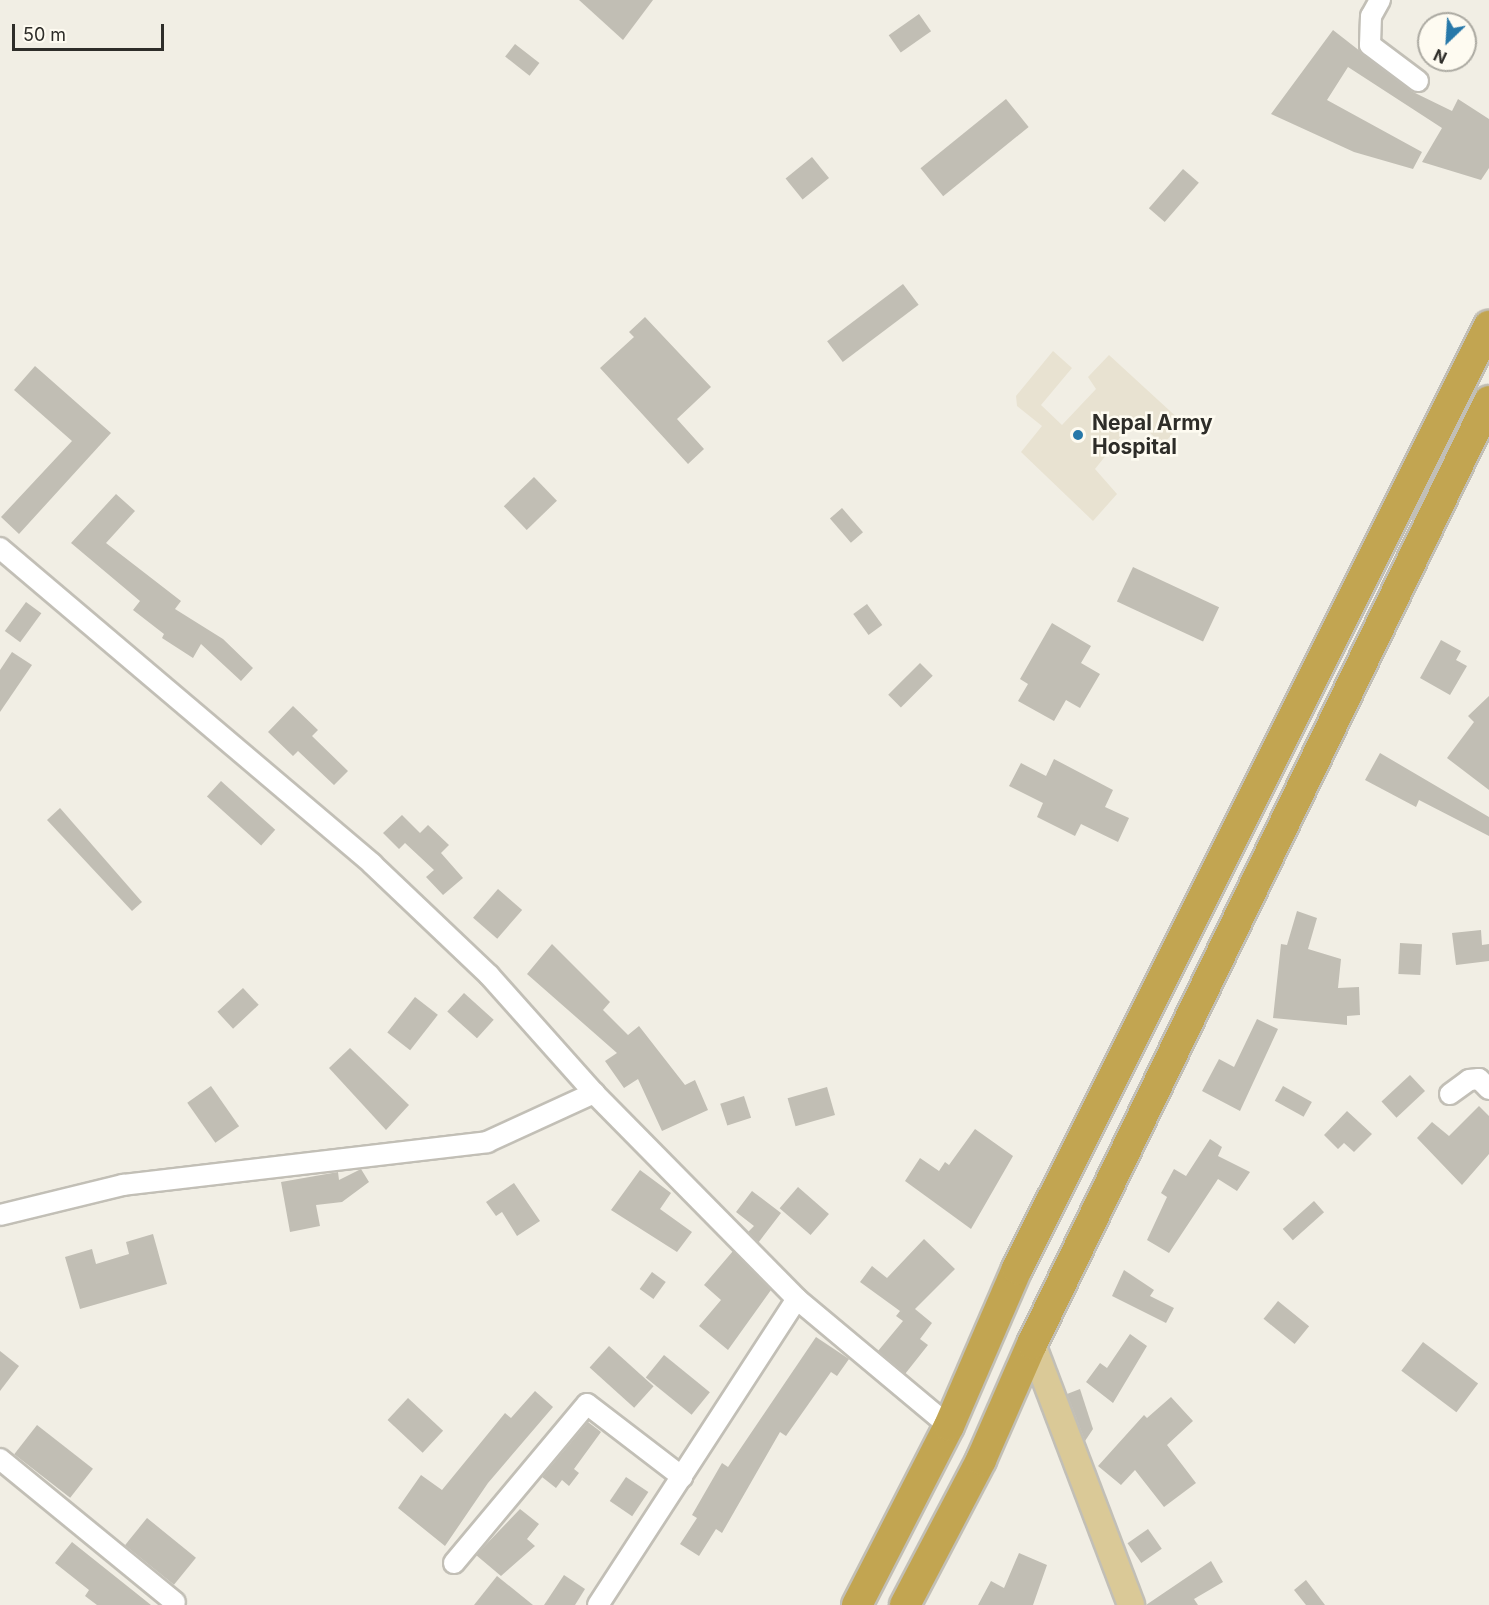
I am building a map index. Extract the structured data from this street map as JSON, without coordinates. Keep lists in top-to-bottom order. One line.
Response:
{"places":["Nepal Army Hospital"],"scale_bar":"50 m","north":"bottom left"}
